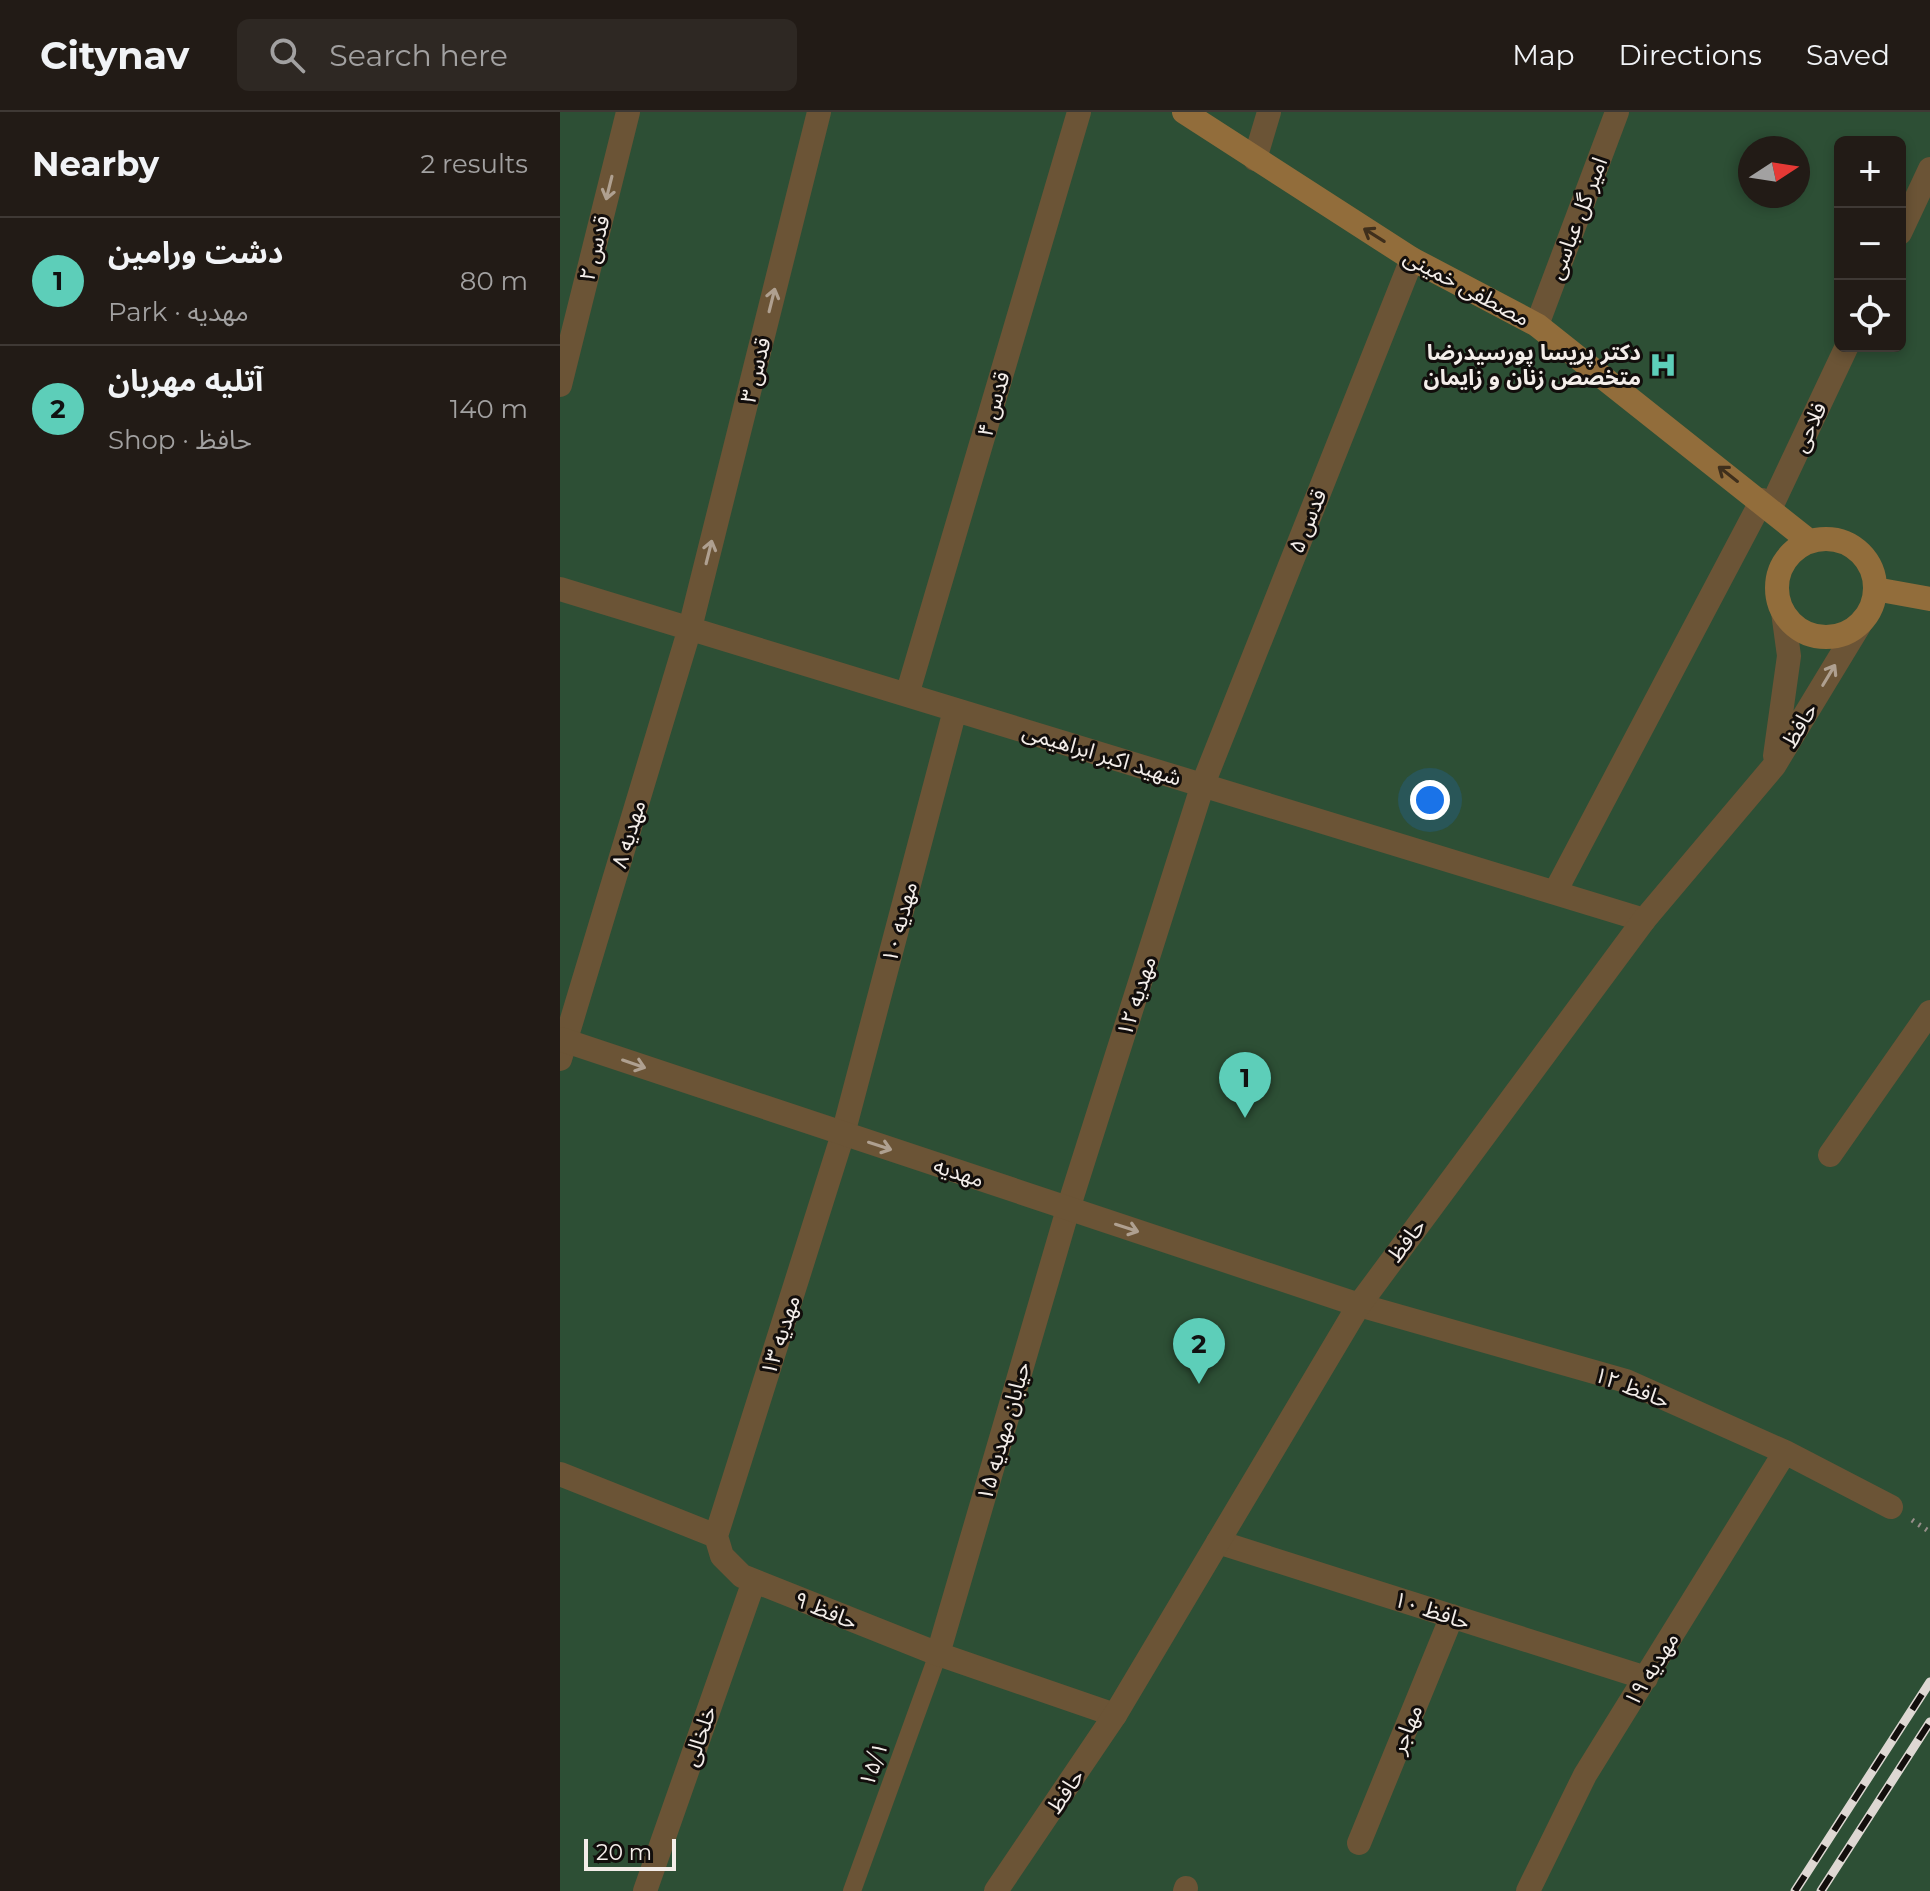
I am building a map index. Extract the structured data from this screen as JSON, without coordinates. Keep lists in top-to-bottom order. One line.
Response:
{"streets":{"main road":["مصطفی خمینی"],"street":["امیر گل عباسی","قدس ۲","قدس ۳","قدس ۴","فلاحی","قدس ۵","حافظ","شهید اکبر ابراهیمی","مهدیه ۸","مهدیه ۱۰","مهدیه ۱۲","مهدیه","مهدیه ۱۳","حافظ ۱۲","حیابان مهدیه ۱۵","حافظ ۹","حافظ ۱۰","مهدیه ۱۹","مهاجر","خلخالی"],"lane":["۱۵/۱"]},"crossings":[["امیر گل عباسی","مصطفی خمینی"],["مصطفی خمینی","فلاحی"],["مصطفی خمینی","قدس ۵"],["مصطفی خمینی","حافظ"],["قدس ۳","شهید اکبر ابراهیمی"],["قدس ۳","مهدیه ۸"],["قدس ۴","شهید اکبر ابراهیمی"],["فلاحی","شهید اکبر ابراهیمی"],["قدس ۵","شهید اکبر ابراهیمی"],["قدس ۵","مهدیه ۱۲"],["حافظ","شهید اکبر ابراهیمی"],["حافظ","مهدیه"],["حافظ","حافظ ۱۲"],["حافظ","حافظ ۹"],["حافظ","حافظ ۱۰"],["شهید اکبر ابراهیمی","مهدیه ۸"],["شهید اکبر ابراهیمی","مهدیه ۱۰"],["شهید اکبر ابراهیمی","مهدیه ۱۲"],["مهدیه ۸","مهدیه"],["مهدیه ۱۰","مهدیه"],["مهدیه ۱۰","مهدیه ۱۳"],["مهدیه ۱۲","مهدیه"],["مهدیه ۱۲","حیابان مهدیه ۱۵"],["مهدیه","مهدیه ۱۳"],["مهدیه","حافظ ۱۲"],["مهدیه","حیابان مهدیه ۱۵"],["مهدیه ۱۳","حافظ ۹"],["حافظ ۱۲","مهدیه ۱۹"],["حیابان مهدیه ۱۵","حافظ ۹"],["حیابان مهدیه ۱۵","۱۵/۱"],["حافظ ۹","خلخالی"],["حافظ ۹","۱۵/۱"],["حافظ ۱۰","مهدیه ۱۹"],["حافظ ۱۰","مهاجر"]],"one_way":["قدس ۲","مصطفی خمینی","قدس ۳","مهدیه"],"places":{"hospital":["دکتر پریسا پورسیدرضا متخصص زنان و زایمان"]},"scale_bar":"20 m","north":"right","page":{"header":"Citynav","search":"Search here","nav":["Map","Directions","Saved"],"heading":["Nearby","2 results"],"map_buttons":["+","−"],"list":[{"mark":"1","name":"دشت ورامین","note":"Park · مهدیه","value":"80 m"},{"mark":"2","name":"آتلیه مهربان","note":"Shop · حافظ","value":"140 m"}],"pins":["1","2"],"scale":"20 m"}}
